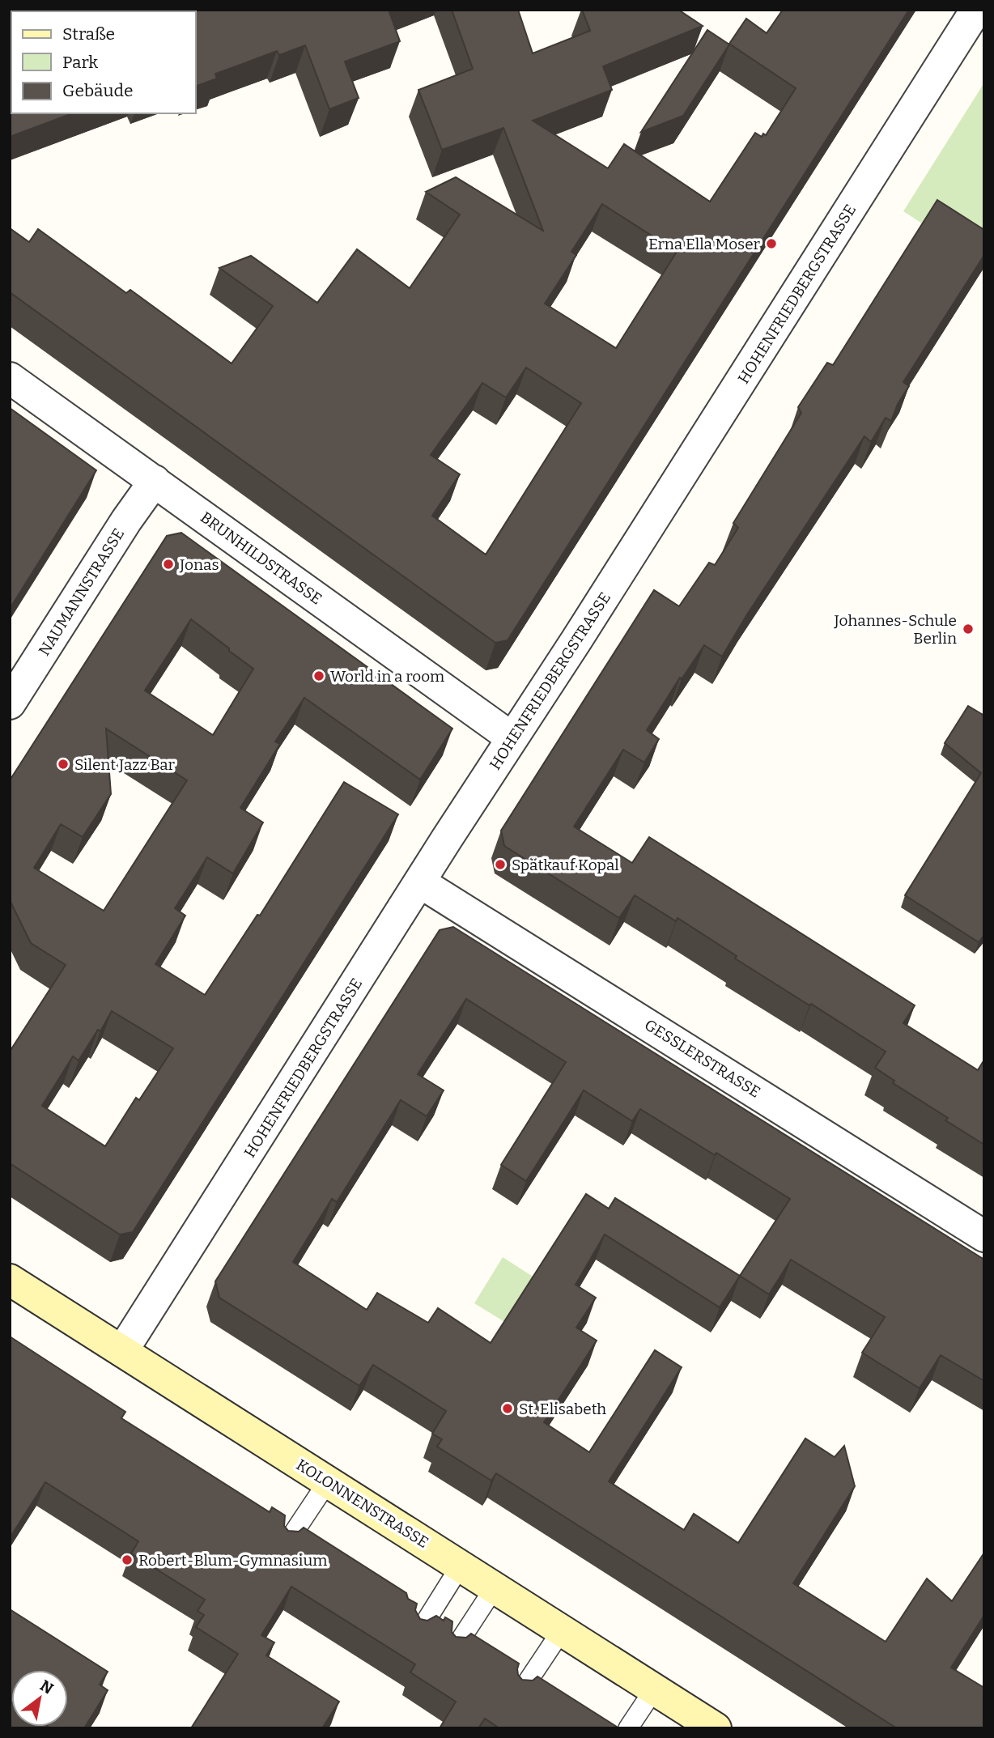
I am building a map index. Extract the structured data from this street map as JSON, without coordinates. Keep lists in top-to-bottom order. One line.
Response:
{"streets":{"main road":["KOLONNENSTRASSE"],"street":["HOHENFRIEDBERGSTRASSE","BRUNHILDSTRASSE","NAUMANNSTRASSE","GESSLERSTRASSE"]},"crossings":[["HOHENFRIEDBERGSTRASSE","BRUNHILDSTRASSE"],["HOHENFRIEDBERGSTRASSE","GESSLERSTRASSE"],["HOHENFRIEDBERGSTRASSE","KOLONNENSTRASSE"],["BRUNHILDSTRASSE","NAUMANNSTRASSE"]],"places":["Erna Ella Moser","Jonas","Johannes-Schule Berlin","World in a room","Silent Jazz Bar","Spätkauf Kopal","St. Elisabeth","Robert-Blum-Gymnasium"],"legend":["Straße","Park","Gebäude"],"north":"top right"}
